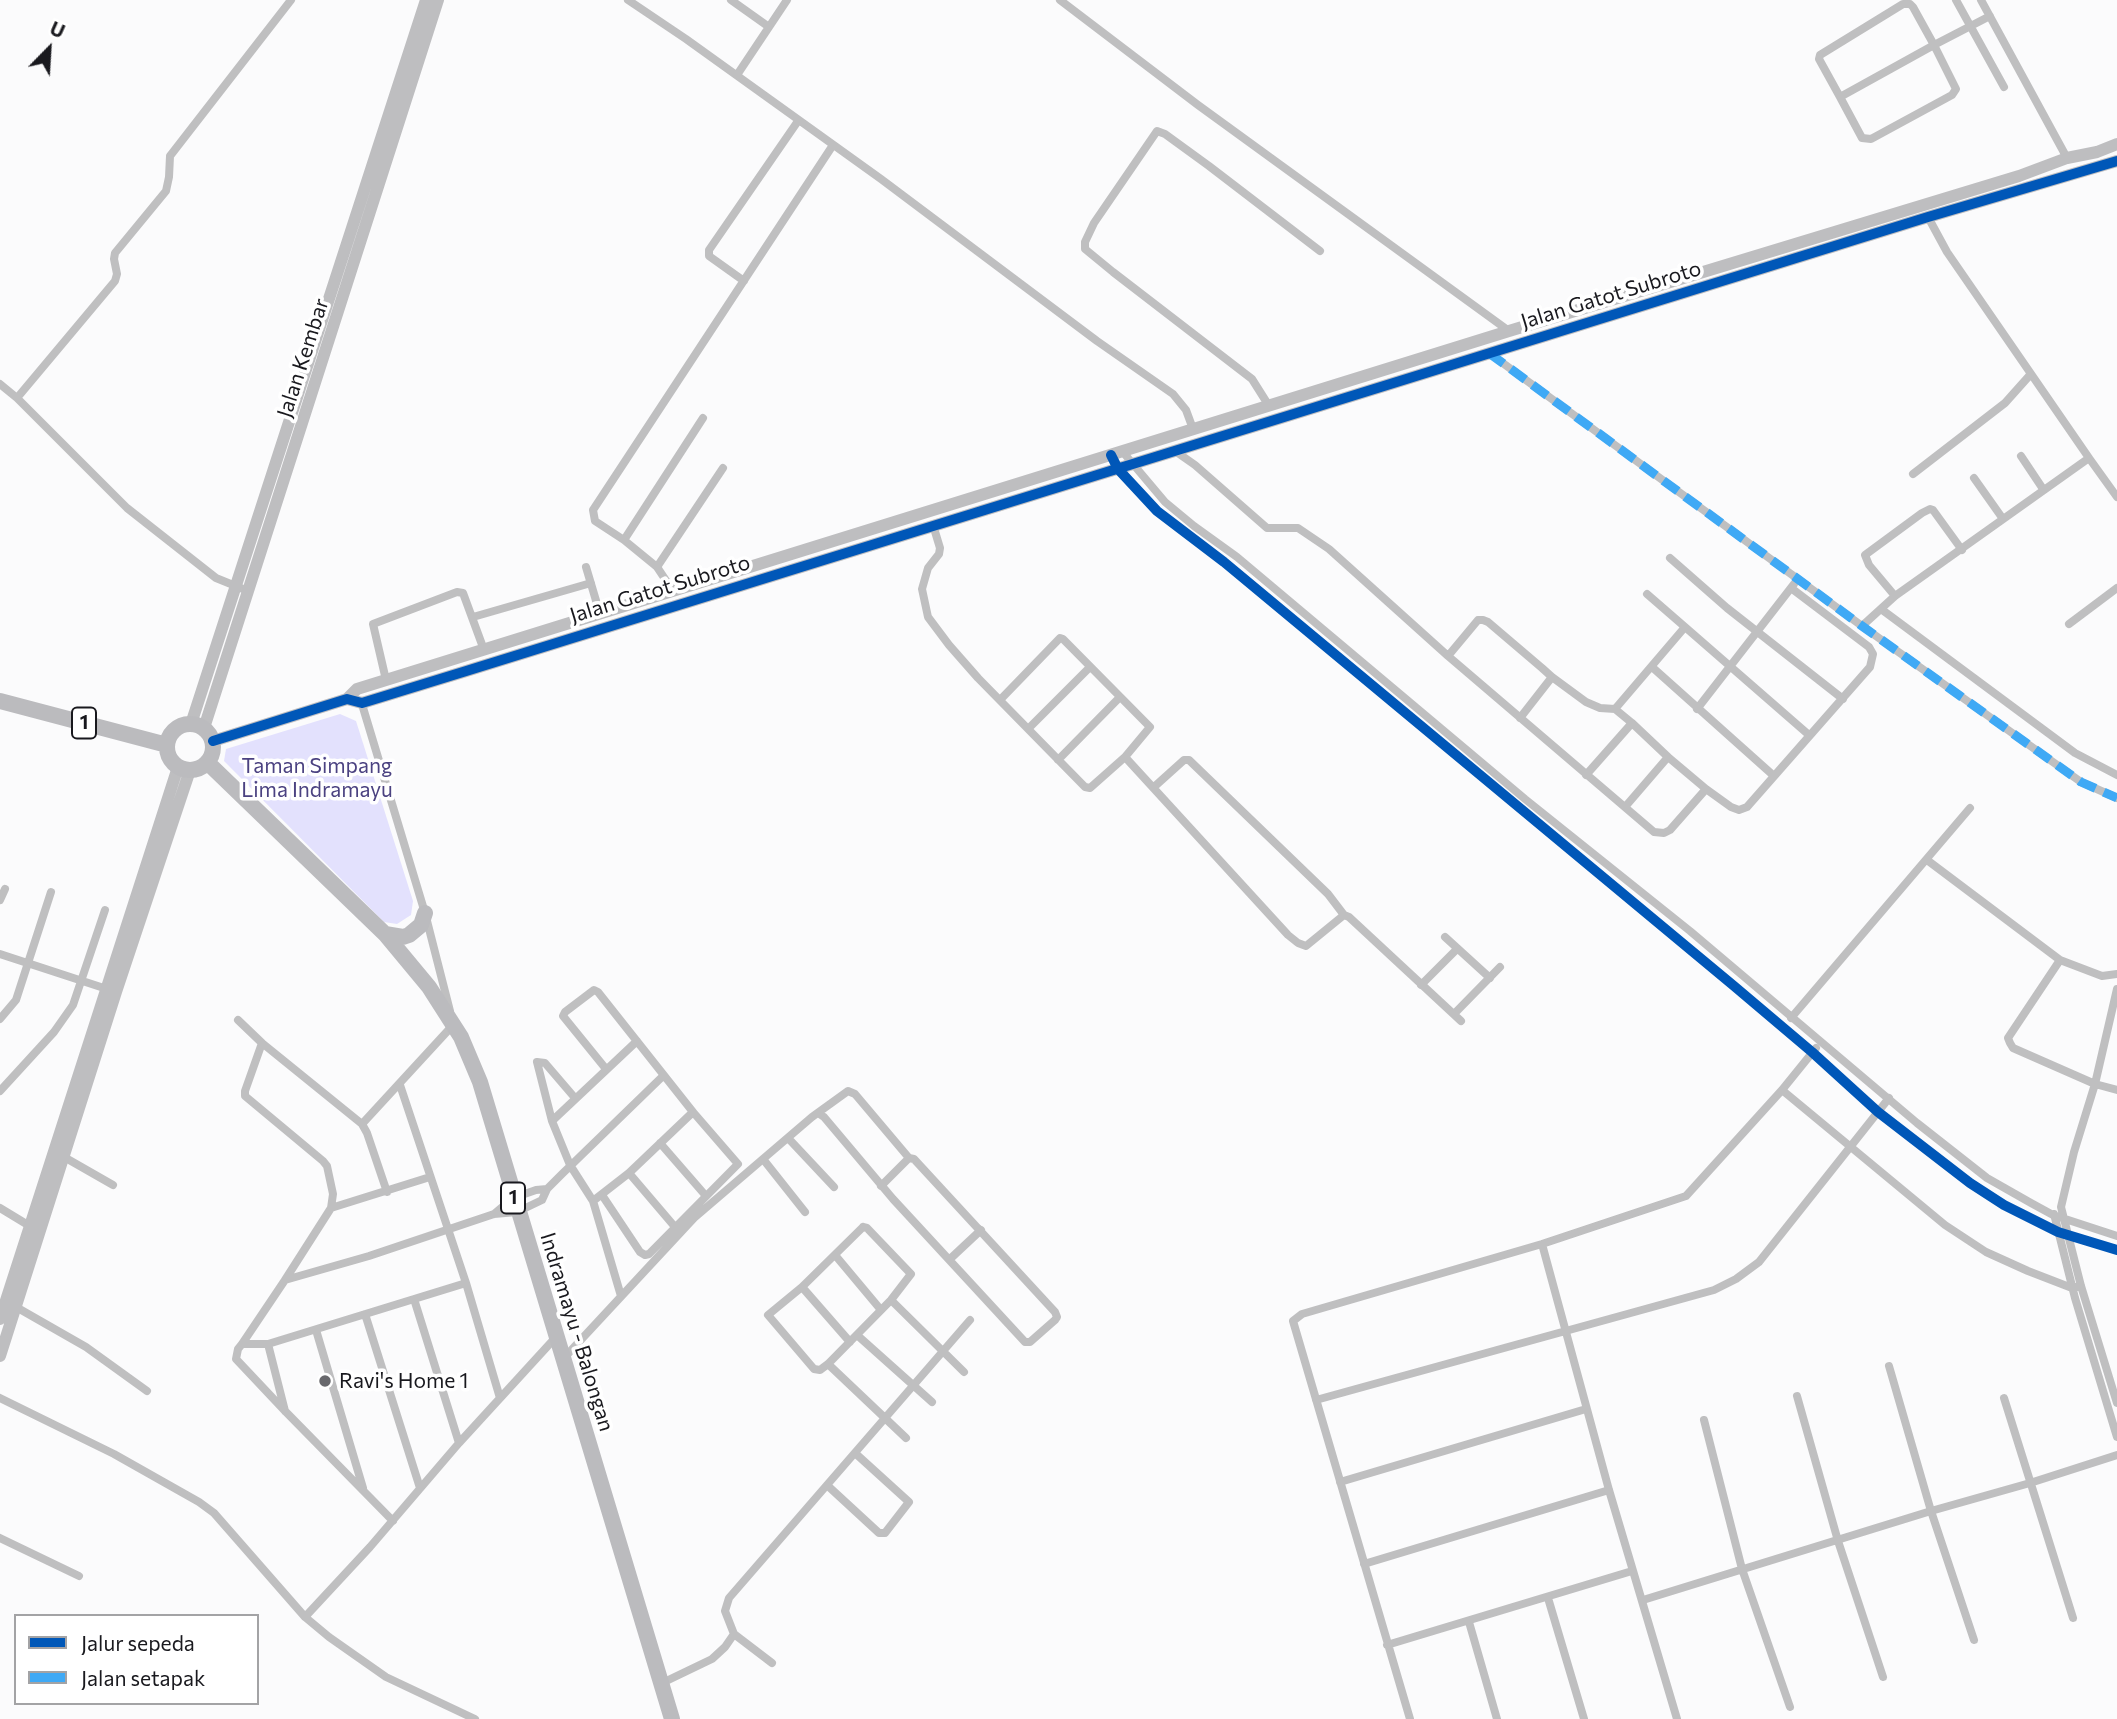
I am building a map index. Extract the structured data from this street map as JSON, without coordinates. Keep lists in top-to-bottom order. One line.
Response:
{"streets":{"highway":["1","Indramayu - Balongan"],"street":["Jalan Gatot Subroto","Jalan Kembar"]},"crossings":[["Jalan Gatot Subroto","Jalan Kembar"],["Jalan Gatot Subroto","1"],["Jalan Gatot Subroto","Indramayu - Balongan"],["Jalan Kembar","1"],["Jalan Kembar","Indramayu - Balongan"],["1","Indramayu - Balongan"]],"parks":["Taman Simpang Lima Indramayu"],"places":["Ravi's Home 1"],"legend":["Jalur sepeda","Jalan setapak"],"north":"top right"}
